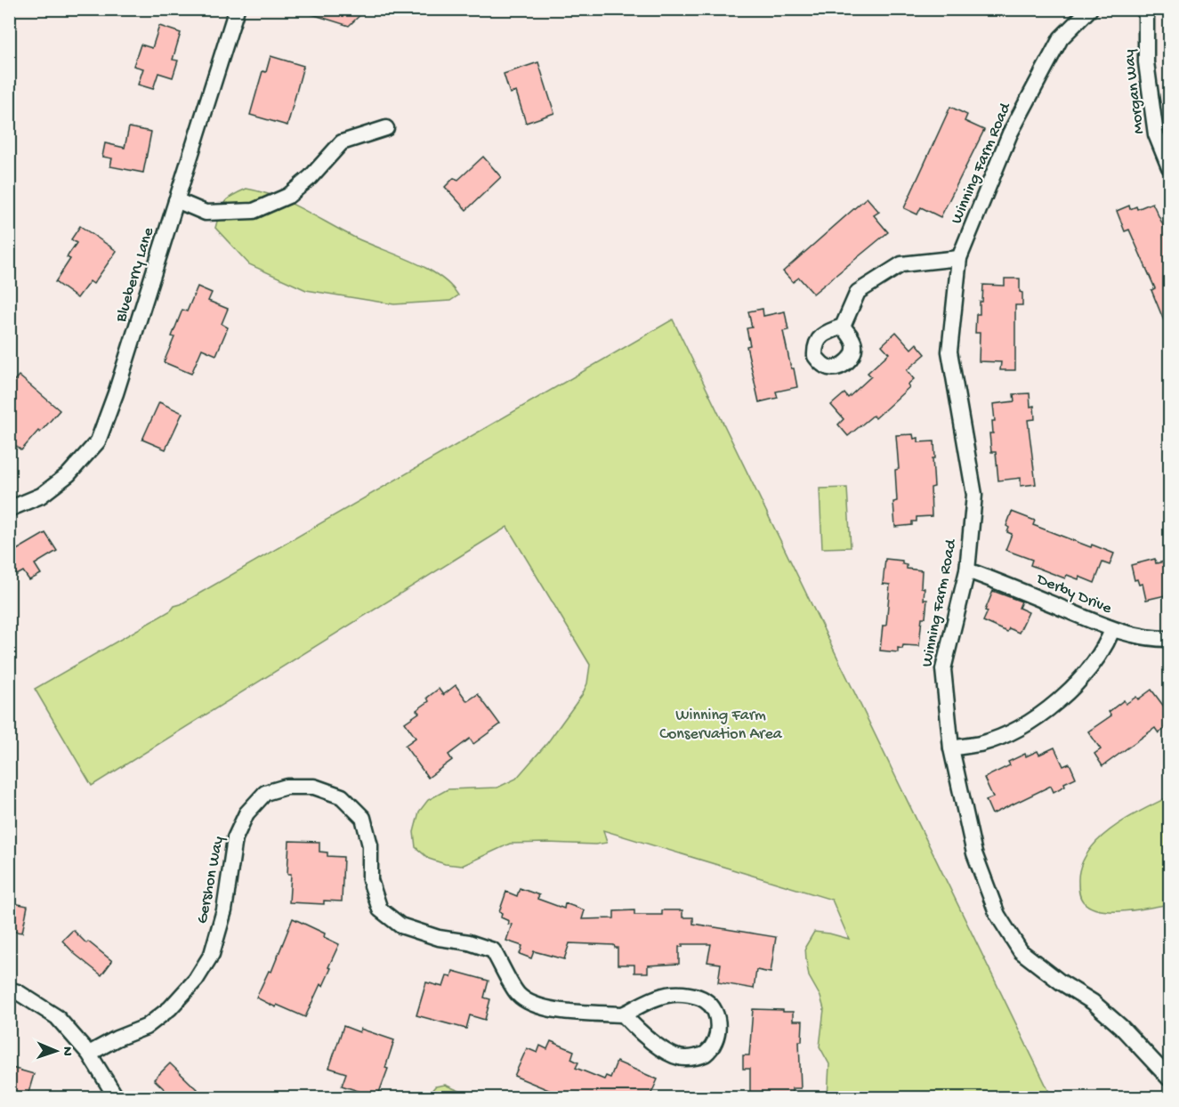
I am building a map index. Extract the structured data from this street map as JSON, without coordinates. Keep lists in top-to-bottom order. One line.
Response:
{"streets":{"street":["Morgan Way","Winning Farm Road","Blueberry Lane","Derby Drive","Gershon Way"]},"crossings":[["Winning Farm Road","Derby Drive"]],"parks":["Winning Farm Conservation Area"],"north":"right"}
